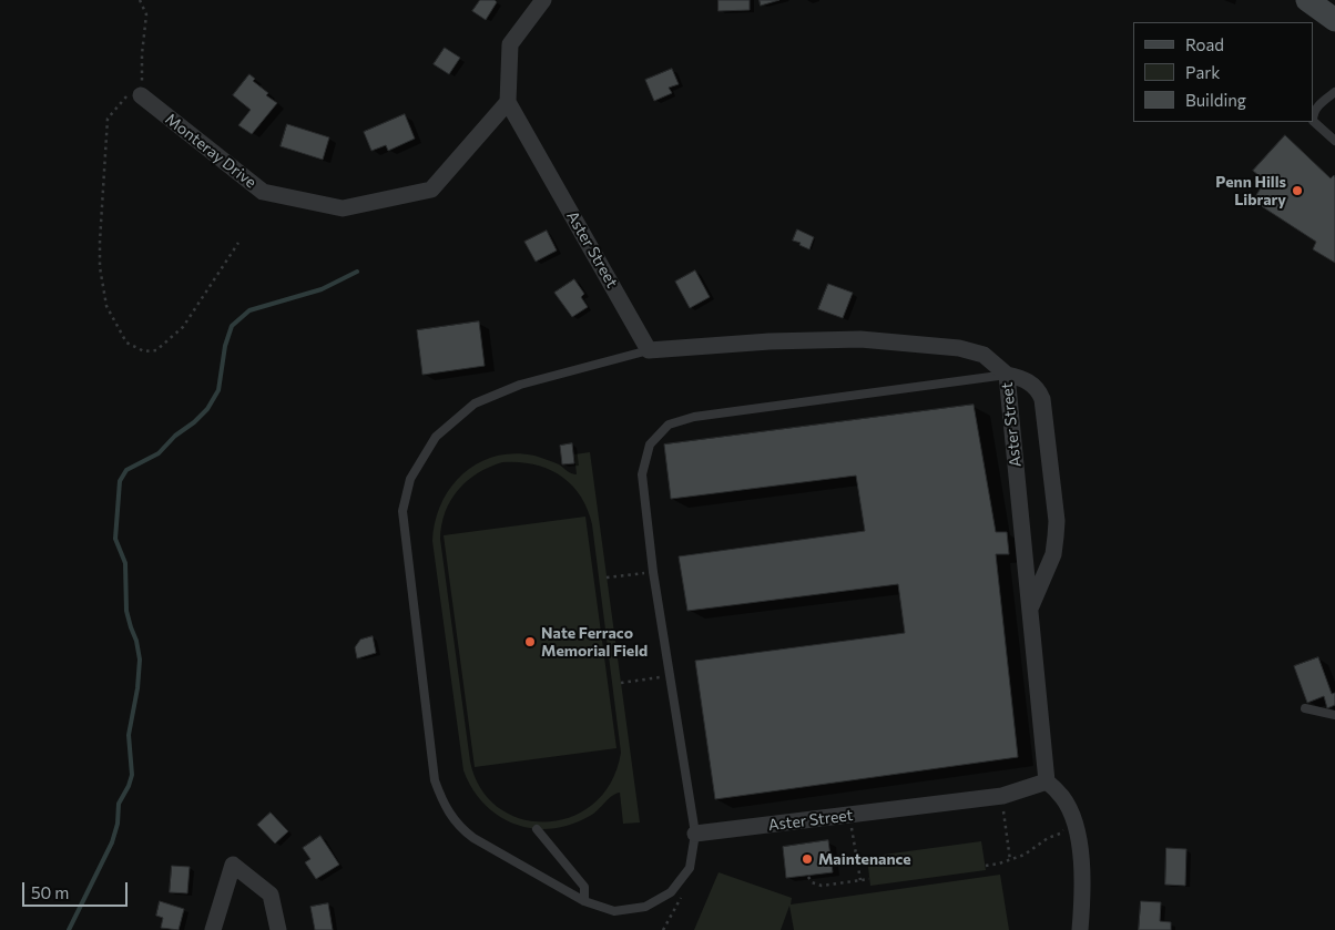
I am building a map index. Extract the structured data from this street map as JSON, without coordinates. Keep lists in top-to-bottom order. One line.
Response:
{"streets":{"street":["Monteray Drive","Aster Street"]},"crossings":[["Monteray Drive","Aster Street"]],"places":["Penn Hills Library","Nate Ferraco Memorial Field","Maintenance"],"legend":["Road","Park","Building"],"scale_bar":"50 m"}
